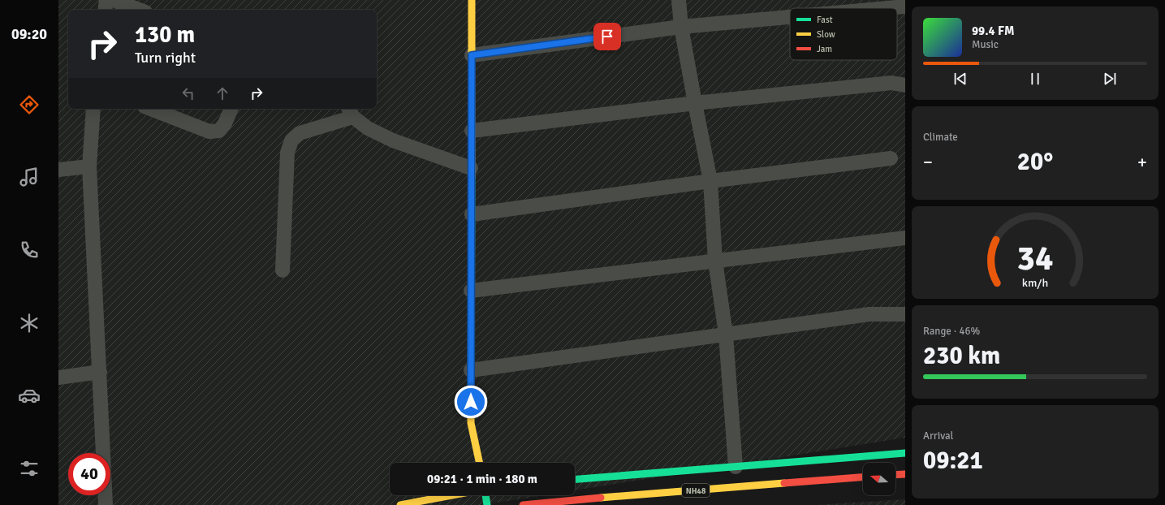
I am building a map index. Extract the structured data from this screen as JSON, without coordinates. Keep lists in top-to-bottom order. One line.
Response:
{"streets":{"main road":["NH48"]},"legend":["Fast","Slow","Jam"],"north":"left","page":{"tabs":"09:20","turn":["130 m","Turn right"],"song":["99.4 FM","Music"],"tile":["Climate",["Range · 46%","230 km"],["Arrival","09:21"]],"heat":["−","20°","+"],"limit":"40","trip":"09:21 · 1 min · 180 m","gauge":["34","km/h"]}}
